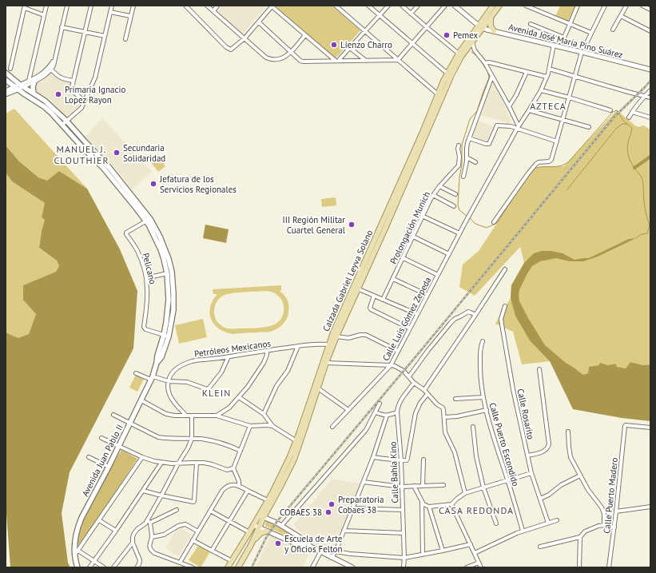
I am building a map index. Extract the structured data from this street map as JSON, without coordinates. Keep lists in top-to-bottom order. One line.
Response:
{"streets":{"main road":["Calzada Gabriel Leyva Solano","Avenida Juan Pablo II"],"street":["Avenida José María Pino Suárez","Prolongación Munich","Pelicano","Calle Luis Gómez Zepeda","Petróleos Mexicanos","Calle Rosarito","Calle Puerto Escondido","Calle Bahía Kino","Calle Puerto Madero"]},"crossings":[["Avenida José María Pino Suárez","Calzada Gabriel Leyva Solano"],["Avenida José María Pino Suárez","Calle Luis Gómez Zepeda"],["Pelicano","Avenida Juan Pablo II"],["Calzada Gabriel Leyva Solano","Petróleos Mexicanos"]],"districts":["AZTECA","MANUEL J. CLOUTHIER","KLEIN","CASA REDONDA"],"places":["Pemex","Lienzo Charro","Primaria Ignacio Lopez Rayon","Secundaria Solidaridad","Jefatura de los Servicios Regionales","III Región Militar Cuartel General","Preparatoria Cobaes 38","COBAES 38","Escuela de Arte y Oficios Felton"]}
